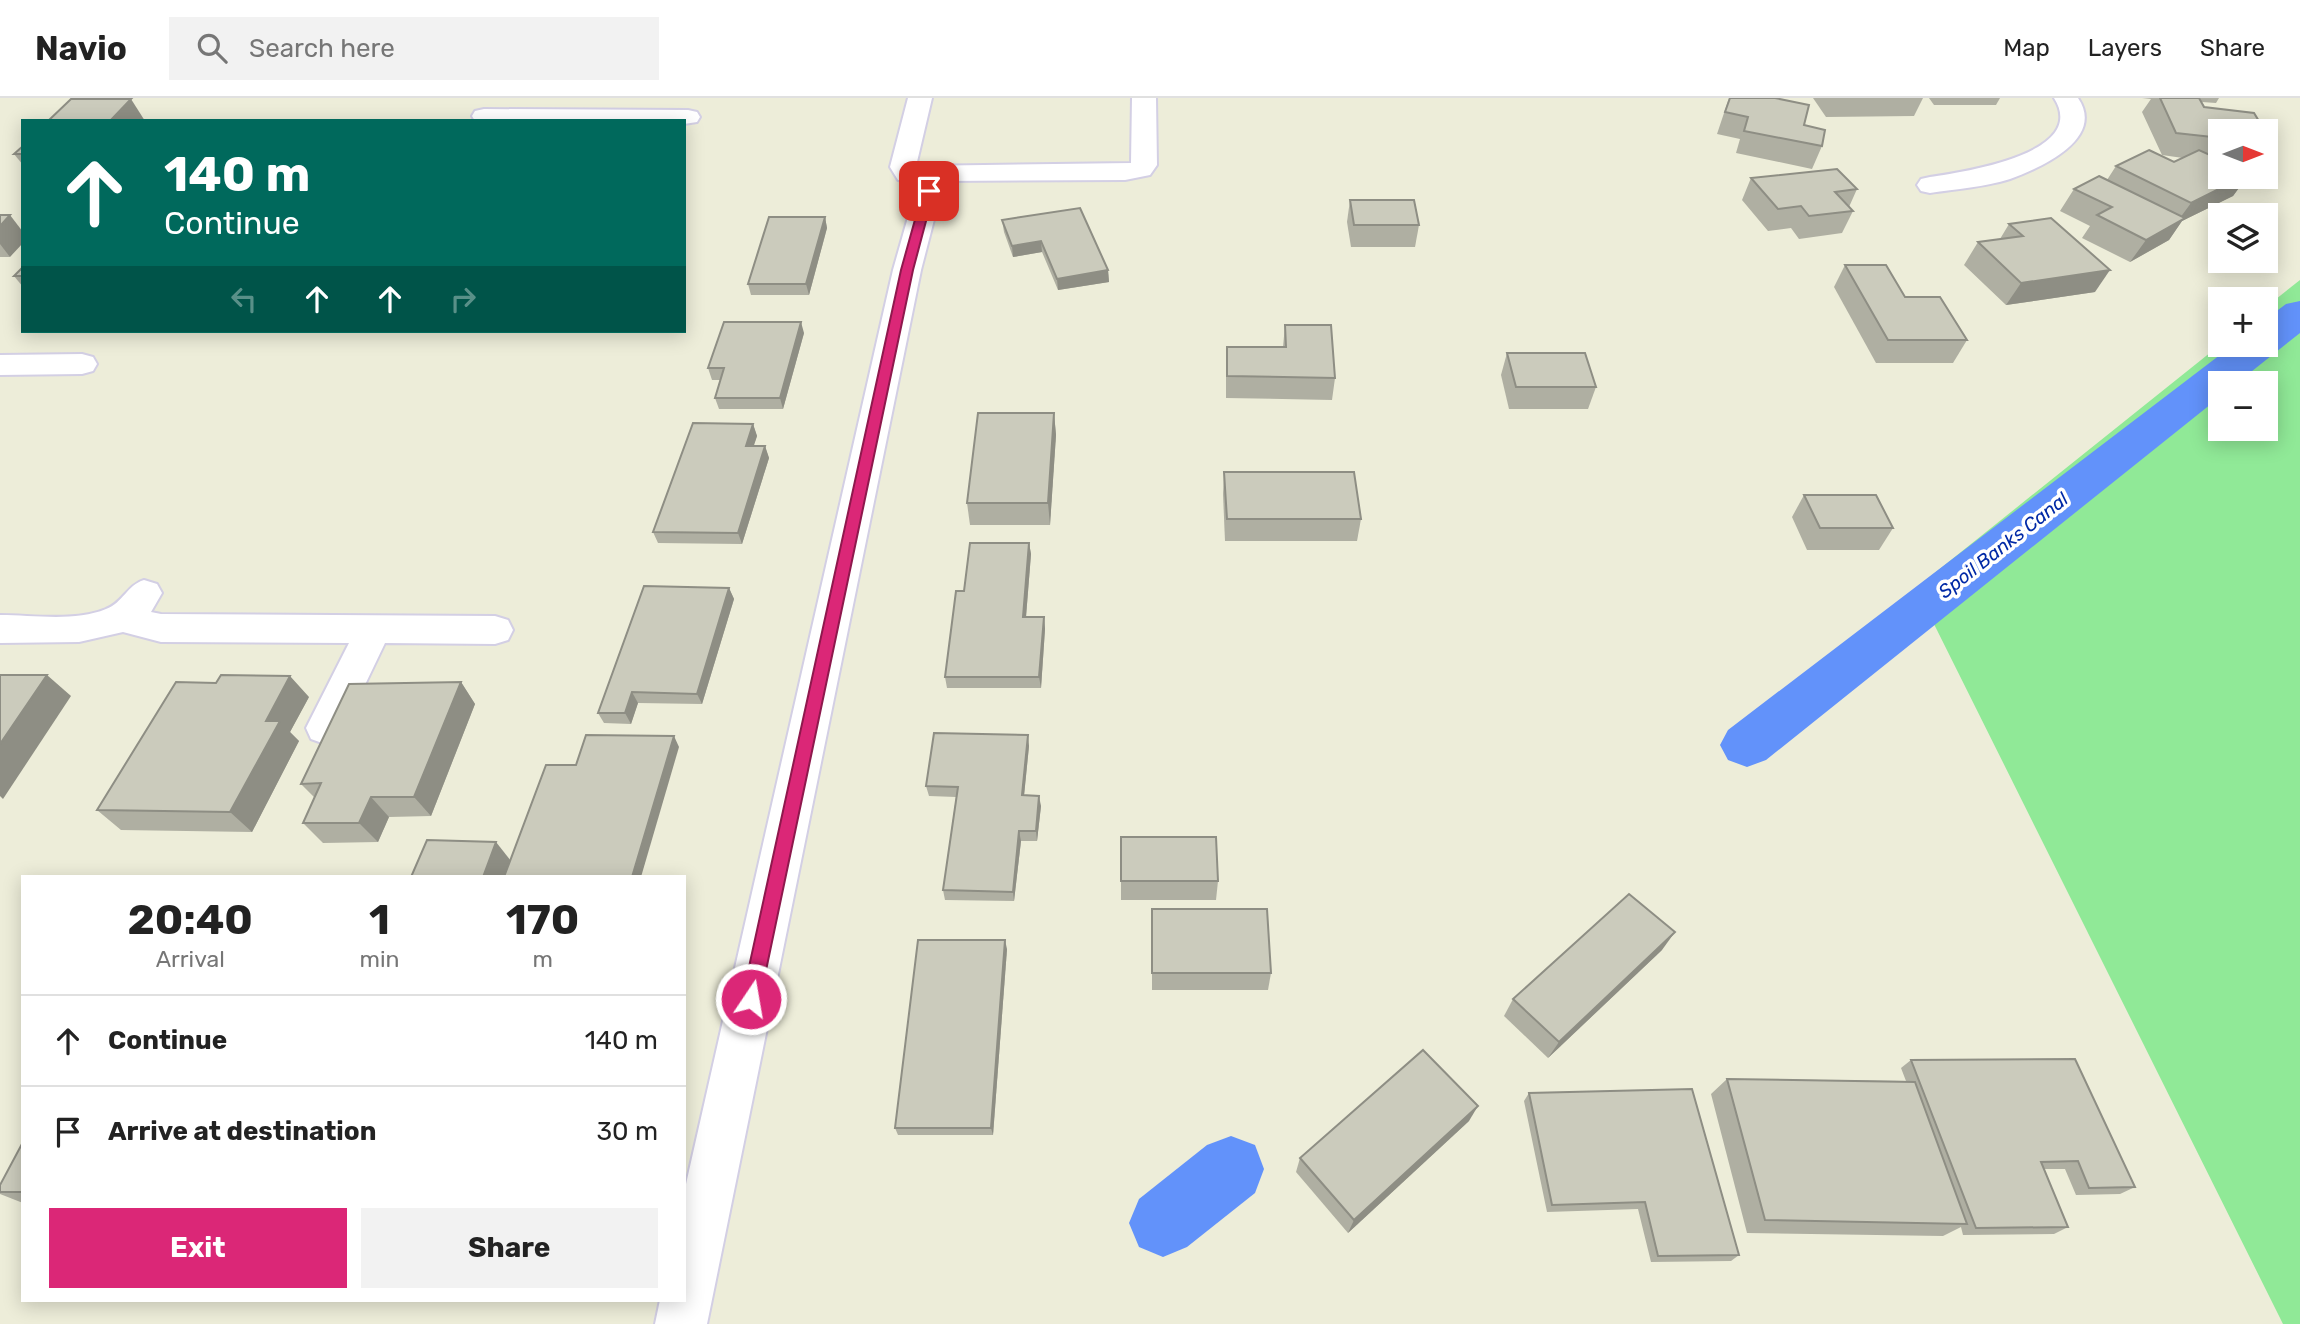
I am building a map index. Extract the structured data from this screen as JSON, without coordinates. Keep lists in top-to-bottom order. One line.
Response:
{"water":["Spoil Banks Canal"],"north":"right","page":{"header":"Navio","search":"Search here","nav":["Map","Layers","Share"],"map_buttons":["+","−"],"turn":["140 m","Continue"],"eta":["20:40","Arrival","1","min","170","m"],"list":[{"name":"Continue","value":"140 m"},{"name":"Arrive at destination","value":"30 m"}],"buttons":["Exit","Share"]}}
